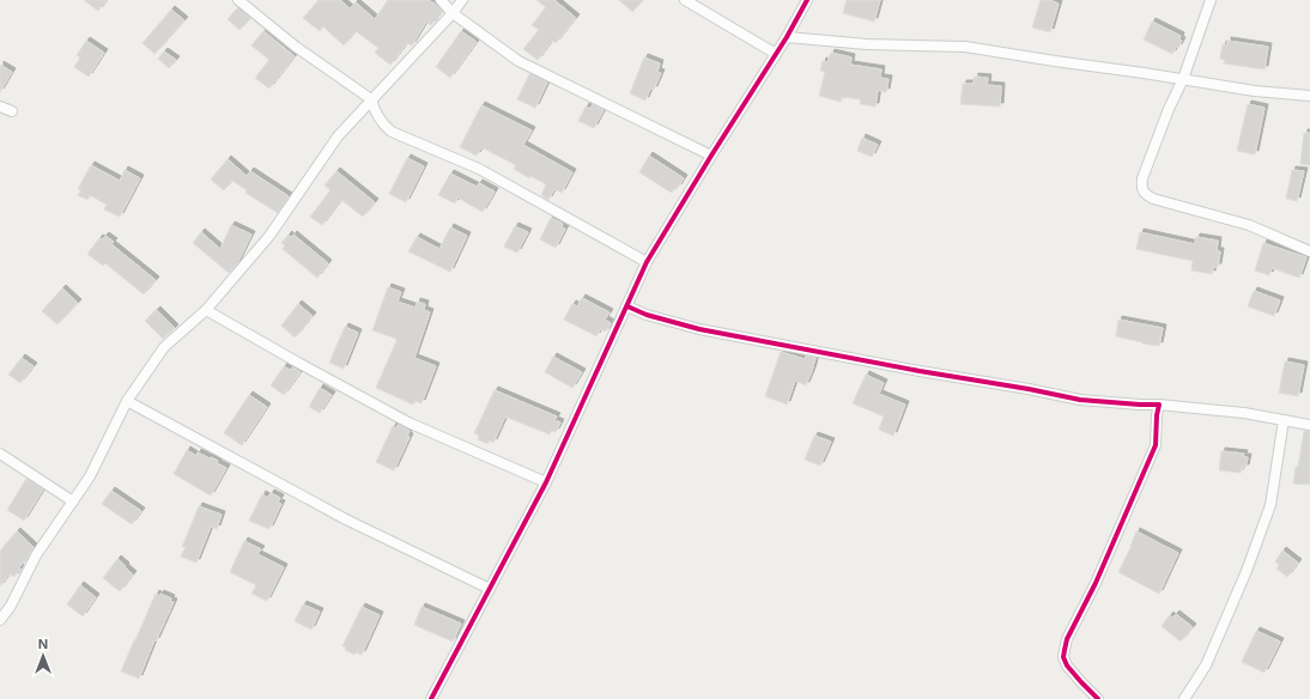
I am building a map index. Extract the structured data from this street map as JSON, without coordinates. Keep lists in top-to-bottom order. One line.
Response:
{"north":"top"}
